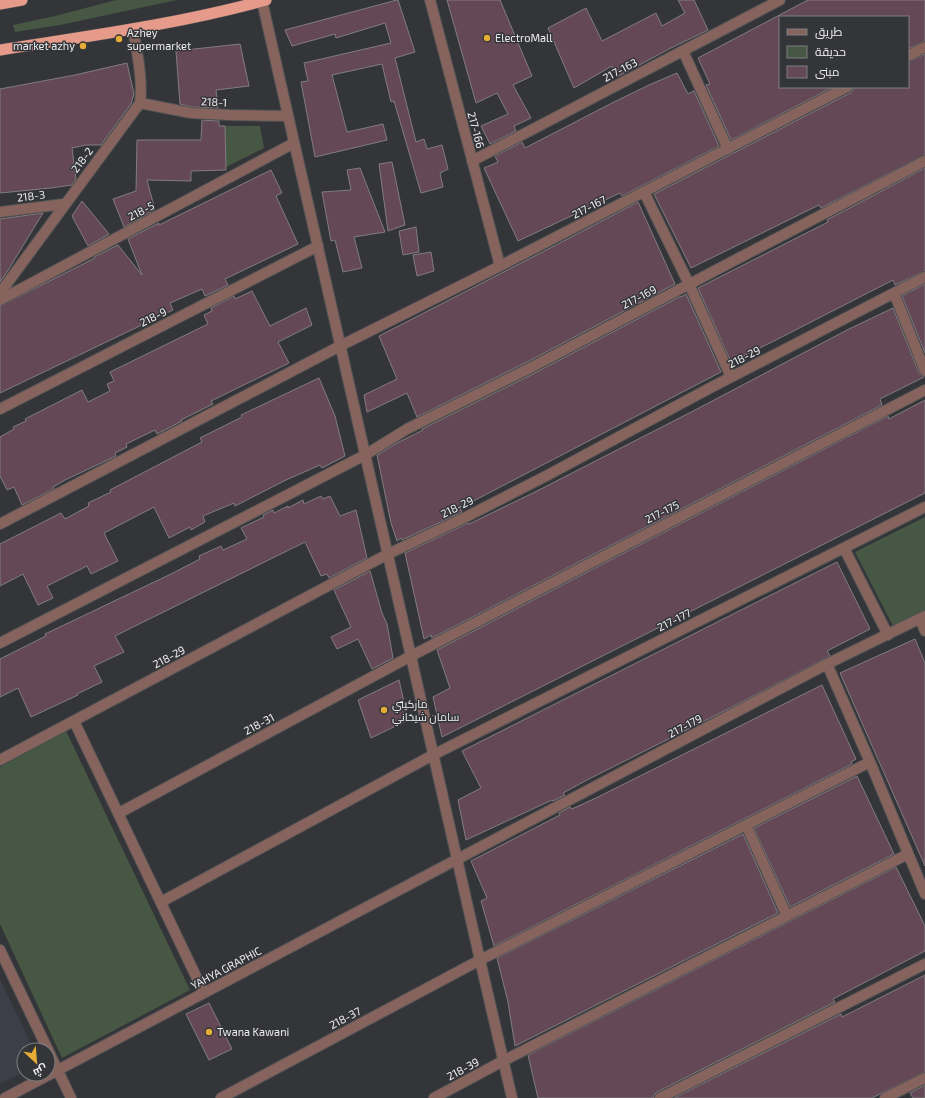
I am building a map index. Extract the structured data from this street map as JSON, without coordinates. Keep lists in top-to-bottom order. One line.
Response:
{"streets":{"street":["217-163","218-1","217-166","218-2","218-3","217-167","218-5","217-169","218-9","218-29","217-175","217-177","218-31","217-179","YAHYA GRAPHIC","218-37","218-39"]},"crossings":[["217-163","217-166"],["218-1","218-2"],["217-166","217-167"],["218-2","218-3"],["217-175","218-31"],["217-179","YAHYA GRAPHIC"]],"places":["ElectroMall","Azhey supermarket","market azhy","ماركيتي سامان شيخاني","Twana Kawani"],"legend":["طريق","حديقة","مبنى"],"north":"bottom right"}
